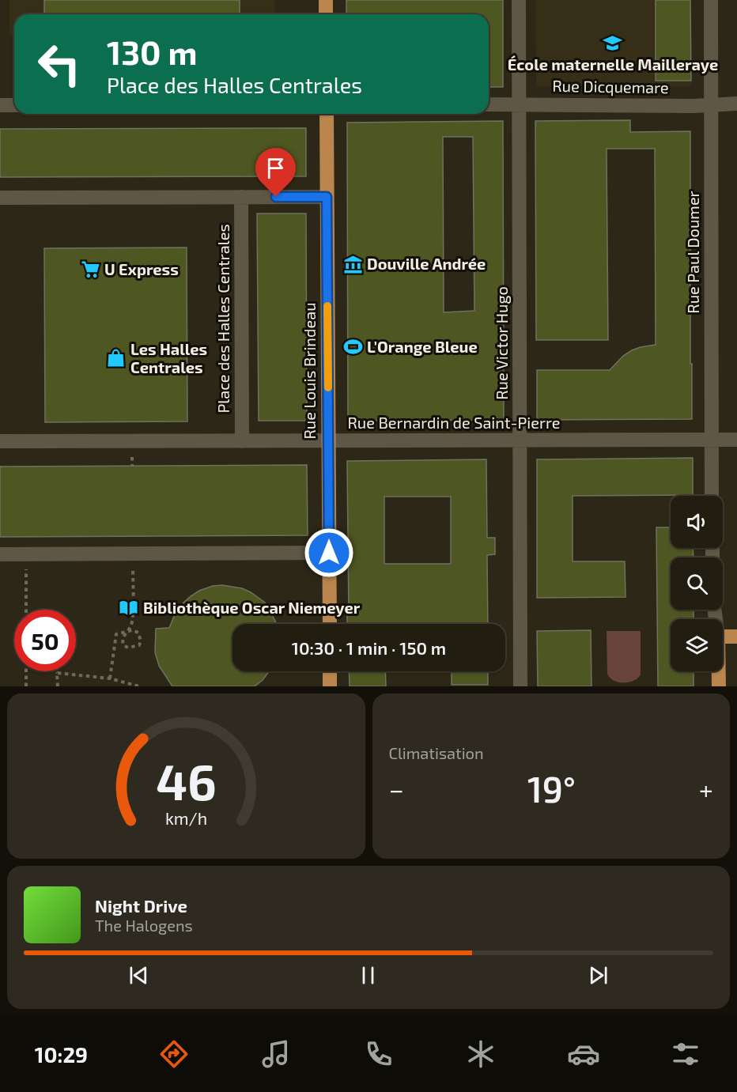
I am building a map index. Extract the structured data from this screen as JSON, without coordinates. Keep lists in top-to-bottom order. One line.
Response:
{"streets":{"main road":["Rue Louis Brindeau"],"street":["Rue Dicquemare","Rue Paul Doumer","Place des Halles Centrales","Rue Victor Hugo","Rue Bernardin de Saint-Pierre"]},"crossings":[["Rue Dicquemare","Rue Paul Doumer"],["Rue Dicquemare","Rue Victor Hugo"],["Rue Paul Doumer","Rue Bernardin de Saint-Pierre"],["Place des Halles Centrales","Rue Bernardin de Saint-Pierre"],["Rue Victor Hugo","Rue Bernardin de Saint-Pierre"],["Rue Louis Brindeau","Rue Bernardin de Saint-Pierre"]],"places":{"school or university":["École maternelle Mailleraye"],"museum":["Douville Andrée"],"supermarket":["U Express"],"sports":["L'Orange Bleue"],"shop":["Les Halles Centrales"],"library":["Bibliothèque Oscar Niemeyer"]},"page":{"turn":["130 m","Place des Halles Centrales"],"limit":"50","trip":"10:30 · 1 min · 150 m","tile":"Climatisation","heat":["−","19°","+"],"song":["Night Drive","The Halogens"],"tabs":"10:29","gauge":["46","km/h"]}}
